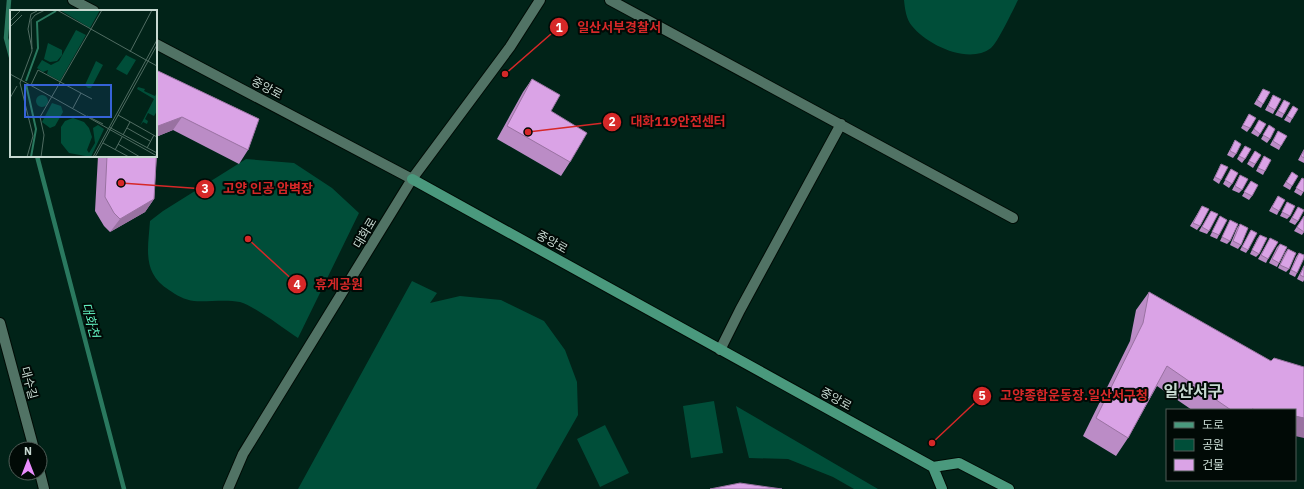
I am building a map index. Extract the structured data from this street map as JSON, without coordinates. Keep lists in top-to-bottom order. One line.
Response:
{"streets":{"main road":["중앙로"],"street":["대화로","대수길"]},"crossings":[["중앙로","대화로"]],"districts":["일산서구"],"water":["대화천"],"places":["일산서부경찰서","대화119안전센터","고양 인공 암벽장","휴게공원","고양종합운동장.일산서구청"],"legend":["도로","공원","건물"],"north":"top"}
